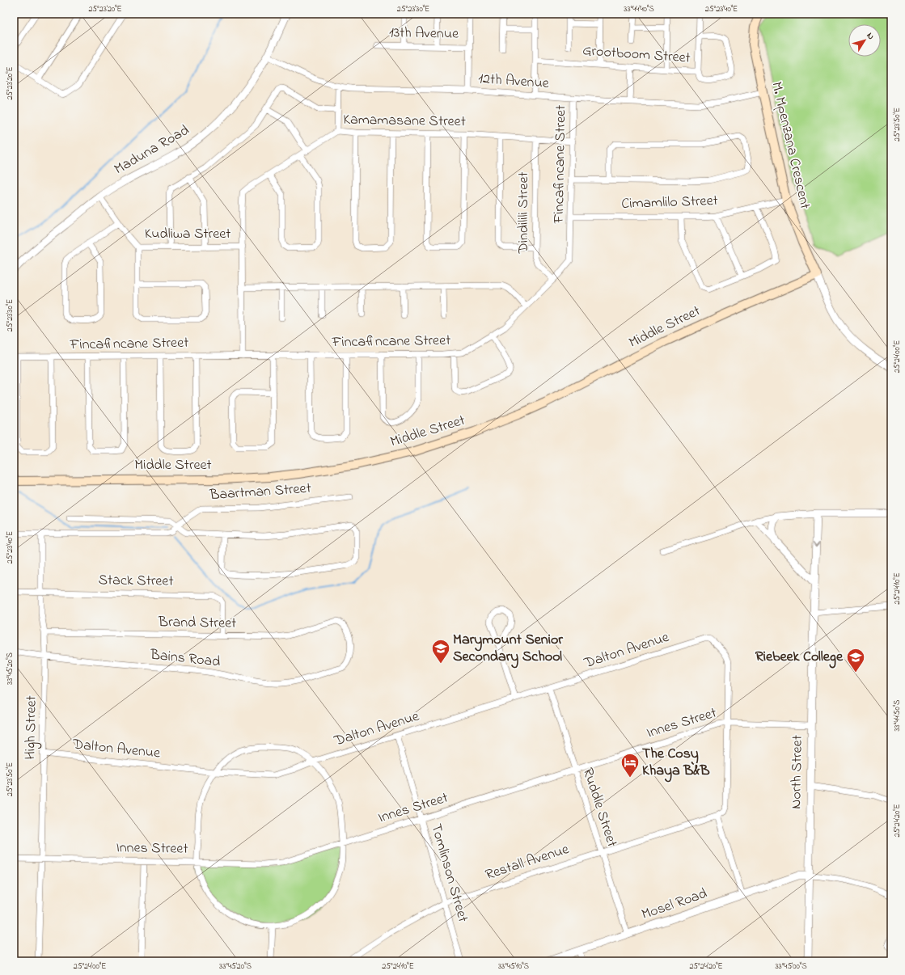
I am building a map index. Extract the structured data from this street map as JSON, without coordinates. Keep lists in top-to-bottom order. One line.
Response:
{"streets":{"main road":["M. Mpenzana Crescent","Middle Street"],"street":["13th Avenue","Grootboom Street","12th Avenue","Kamamasane Street","Maduna Road","Fincafincane Street","Cimamlilo Street","Dindilili Street","Kudliwa Street","Baartman Street","Stack Street","Brand Street","Dalton Avenue","Bains Road","Innes Street","High Street","North Street","Ruddle Street","Restall Avenue","Tomlinson Street","Mosel Road"]},"crossings":[["12th Avenue","M. Mpenzana Crescent"],["12th Avenue","Maduna Road"],["12th Avenue","Fincafincane Street"],["Kamamasane Street","Fincafincane Street"],["Kamamasane Street","Dindilili Street"],["Kamamasane Street","Kudliwa Street"],["M. Mpenzana Crescent","Cimamlilo Street"],["M. Mpenzana Crescent","Middle Street"],["Maduna Road","Kudliwa Street"],["Fincafincane Street","Cimamlilo Street"],["Fincafincane Street","Dindilili Street"],["Baartman Street","High Street"],["Stack Street","Brand Street"],["Stack Street","High Street"],["Brand Street","Bains Road"],["Brand Street","High Street"],["Dalton Avenue","Innes Street"],["Dalton Avenue","High Street"],["Dalton Avenue","Ruddle Street"],["Dalton Avenue","Restall Avenue"],["Dalton Avenue","Tomlinson Street"],["Bains Road","High Street"],["Innes Street","High Street"],["Innes Street","North Street"],["Innes Street","Ruddle Street"],["Innes Street","Restall Avenue"],["Innes Street","Tomlinson Street"],["North Street","Mosel Road"],["Ruddle Street","Restall Avenue"],["Ruddle Street","Mosel Road"],["Restall Avenue","Tomlinson Street"]],"places":{"school or university":["Marymount Senior Secondary School","Riebeek College"],"hotel":["The Cosy Khaya B&B"]},"north":"top right","coordinates":["25°23'20\"E","25°23'30\"E","33°44'40\"S","25°23'40\"E","25°23'50\"E","25°24'00\"E","25°24'10\"E","33°45'20\"S","33°44'50\"S","25°24'20\"E","33°45'10\"S","33°45'00\"S"]}
